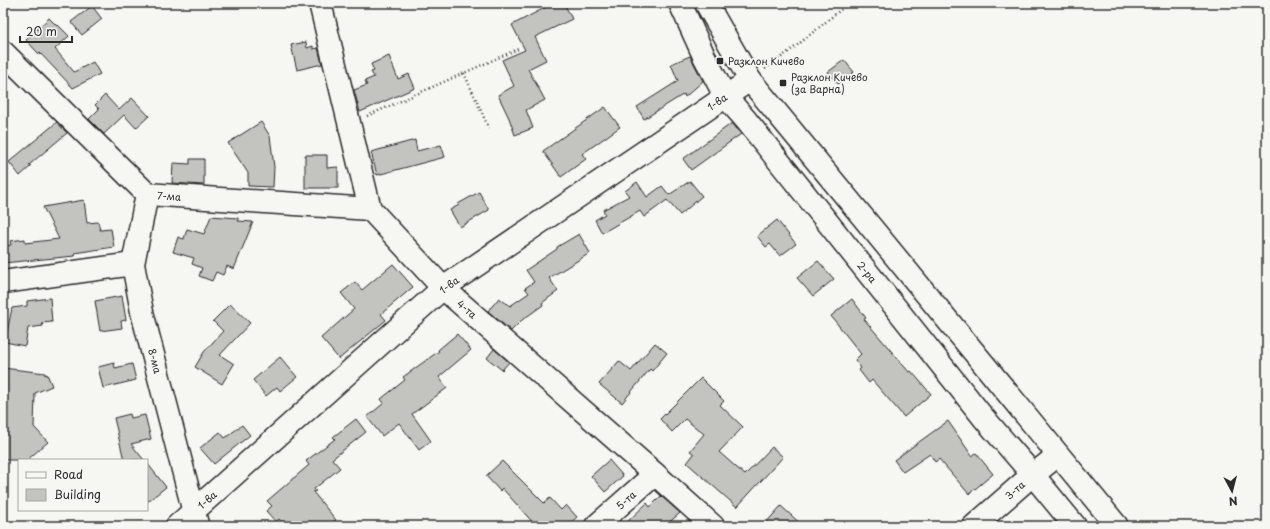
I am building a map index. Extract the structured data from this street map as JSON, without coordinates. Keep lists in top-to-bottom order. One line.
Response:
{"streets":{"street":["1-ва","7-ма","2-ра","4-та","8-ма","3-та","5-та"]},"crossings":[["1-ва","2-ра"],["1-ва","4-та"],["1-ва","8-ма"],["7-ма","4-та"],["7-ма","8-ма"],["2-ра","3-та"],["4-та","5-та"]],"places":{"transit":["Разклон Кичево","Разклон Кичево (за Варна)"]},"legend":["Road","Building"],"scale_bar":"20 m","north":"bottom"}
